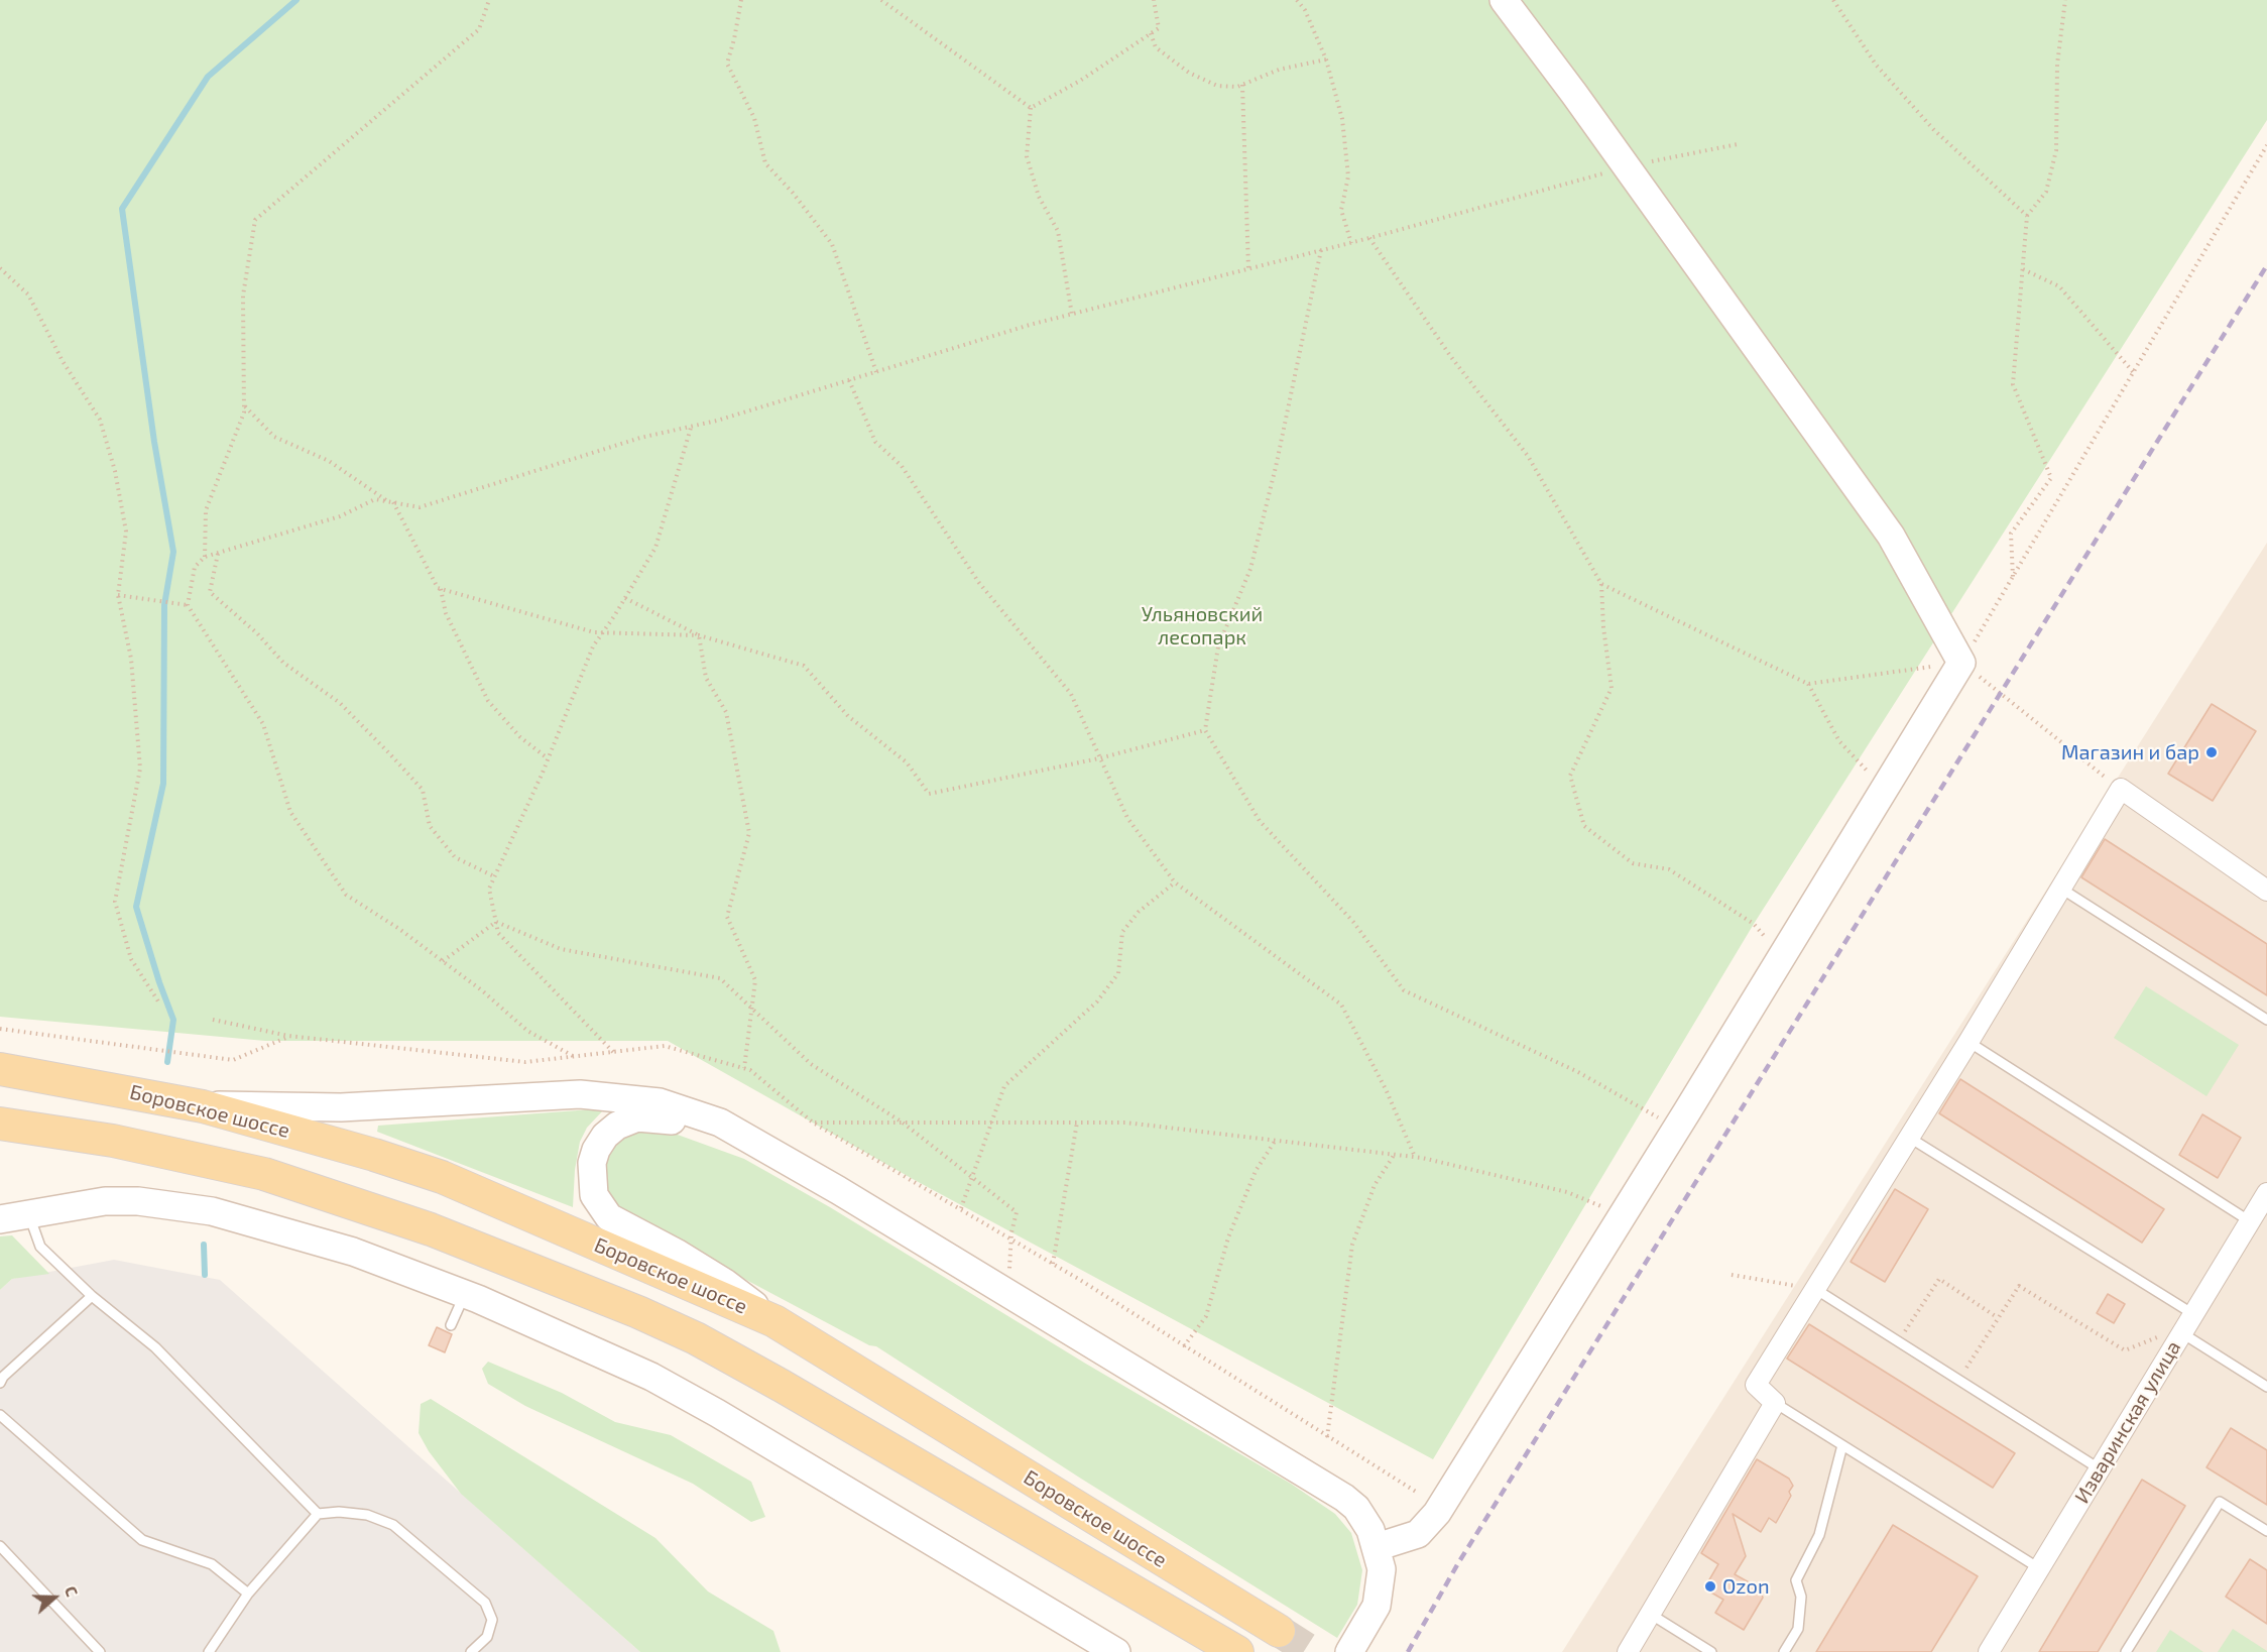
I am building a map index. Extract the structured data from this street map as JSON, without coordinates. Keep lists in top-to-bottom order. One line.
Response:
{"streets":{"main road":["Боровское шоссе"],"street":["Изваринская улица"]},"parks":["Ульяновский лесопарк"],"places":["Магазин и бар","Ozon"],"north":"right"}
